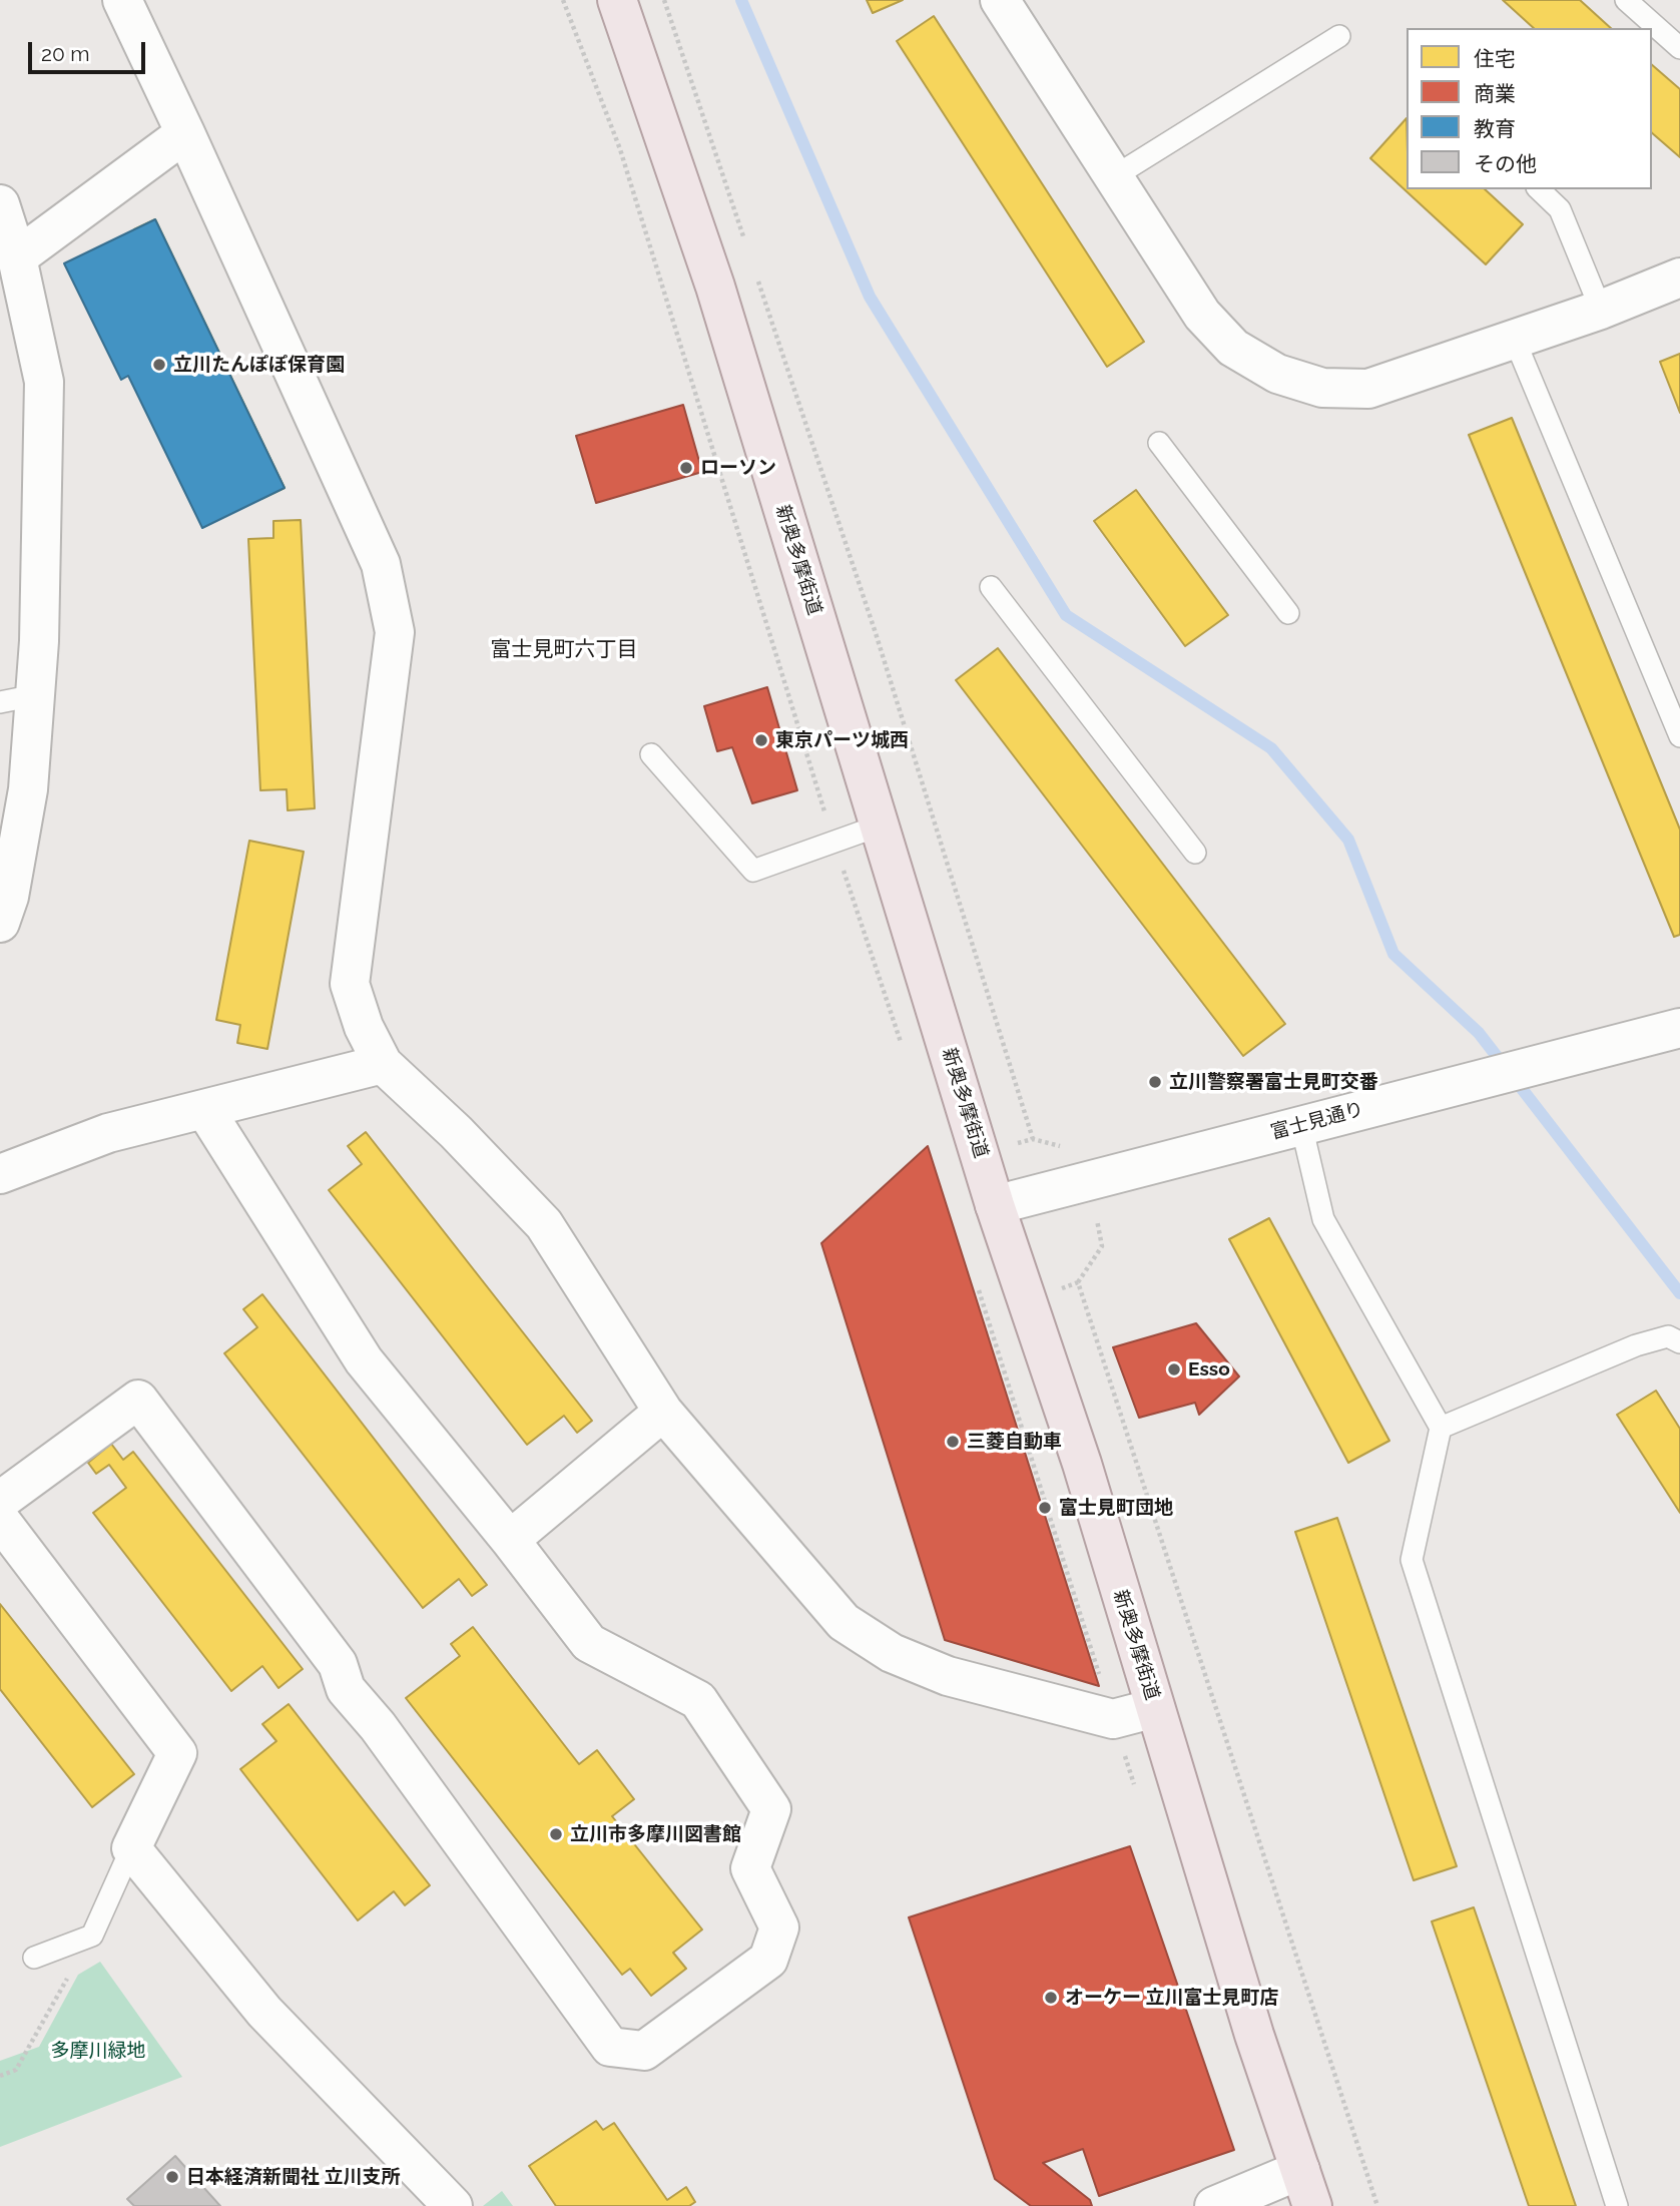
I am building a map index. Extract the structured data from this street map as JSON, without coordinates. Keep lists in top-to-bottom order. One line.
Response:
{"streets":{"main road":["新奥多摩街道"],"street":["富士見通り"]},"crossings":[["新奥多摩街道","富士見通り"]],"districts":["富士見町六丁目"],"parks":["多摩川緑地"],"places":["立川たんぽぽ保育園","ローソン","東京パーツ城西","立川警察署富士見町交番","Esso","三菱自動車","富士見町団地","立川市多摩川図書館","オーケー 立川富士見町店","日本経済新聞社 立川支所"],"legend":["住宅","商業","教育","その他"],"scale_bar":"20 m"}
